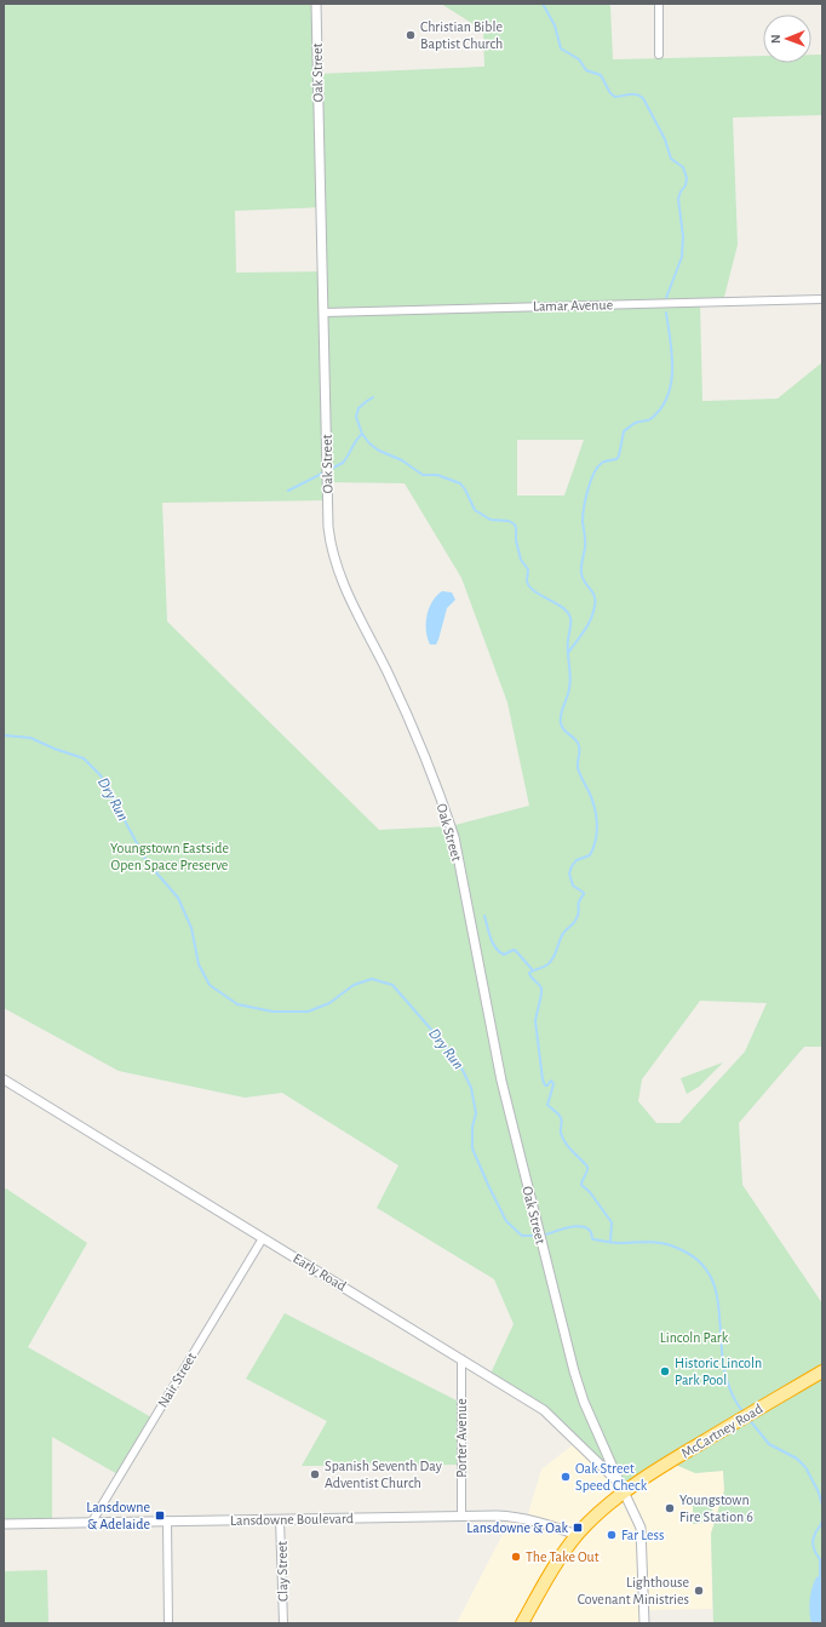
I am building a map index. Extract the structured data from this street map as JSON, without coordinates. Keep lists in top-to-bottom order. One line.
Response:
{"streets":{"highway":["McCartney Road"],"street":["Oak Street","Lamar Avenue","Early Road","Nair Street","Porter Avenue","Lansdowne Boulevard","Clay Street"]},"crossings":[["Oak Street","Lamar Avenue"],["Oak Street","Early Road"],["Oak Street","McCartney Road"],["Early Road","Nair Street"],["Early Road","McCartney Road"],["Early Road","Porter Avenue"],["Nair Street","Lansdowne Boulevard"],["Porter Avenue","Lansdowne Boulevard"],["Lansdowne Boulevard","Clay Street"]],"water":["Dry Run"],"parks":["Youngstown Eastside Open Space Preserve","Lincoln Park"],"places":{"other":["Christian Bible Baptist Church","Historic Lincoln Park Pool","Spanish Seventh Day Adventist Church","Oak Street Speed Check","Youngstown Fire Station 6","Far Less","The Take Out","Lighthouse Covenant Ministries"],"transit":["Lansdowne & Adelaide","Lansdowne & Oak"]},"north":"left"}
